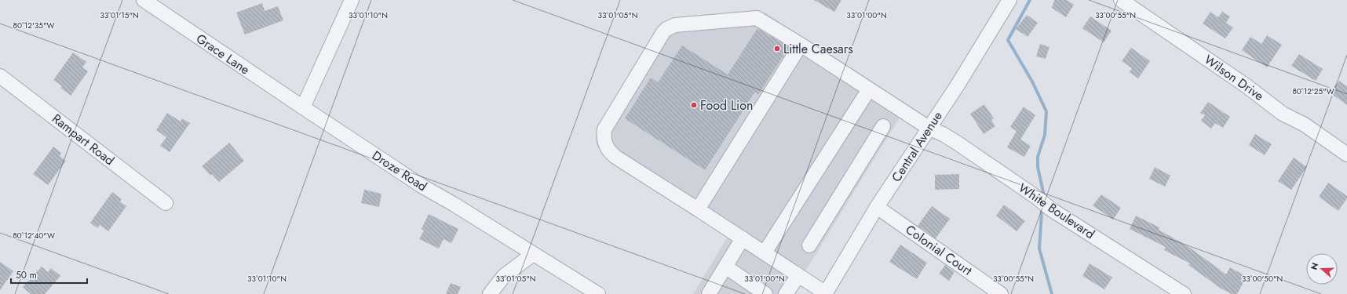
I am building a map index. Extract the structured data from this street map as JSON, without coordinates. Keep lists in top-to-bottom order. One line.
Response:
{"streets":{"street":["Grace Lane","Wilson Drive","Rampart Road","Central Avenue","Droze Road","White Boulevard","Colonial Court"]},"crossings":[["Grace Lane","Droze Road"],["Central Avenue","White Boulevard"],["Central Avenue","Colonial Court"]],"places":["Little Caesars","Food Lion"],"scale_bar":"50 m","north":"left","coordinates":["33°01'15\"N","33°01'10\"N","33°01'05\"N","33°01'00\"N","33°00'55\"N","80°12'35\"W","80°12'25\"W","80°12'40\"W","33°00'50\"N"]}
